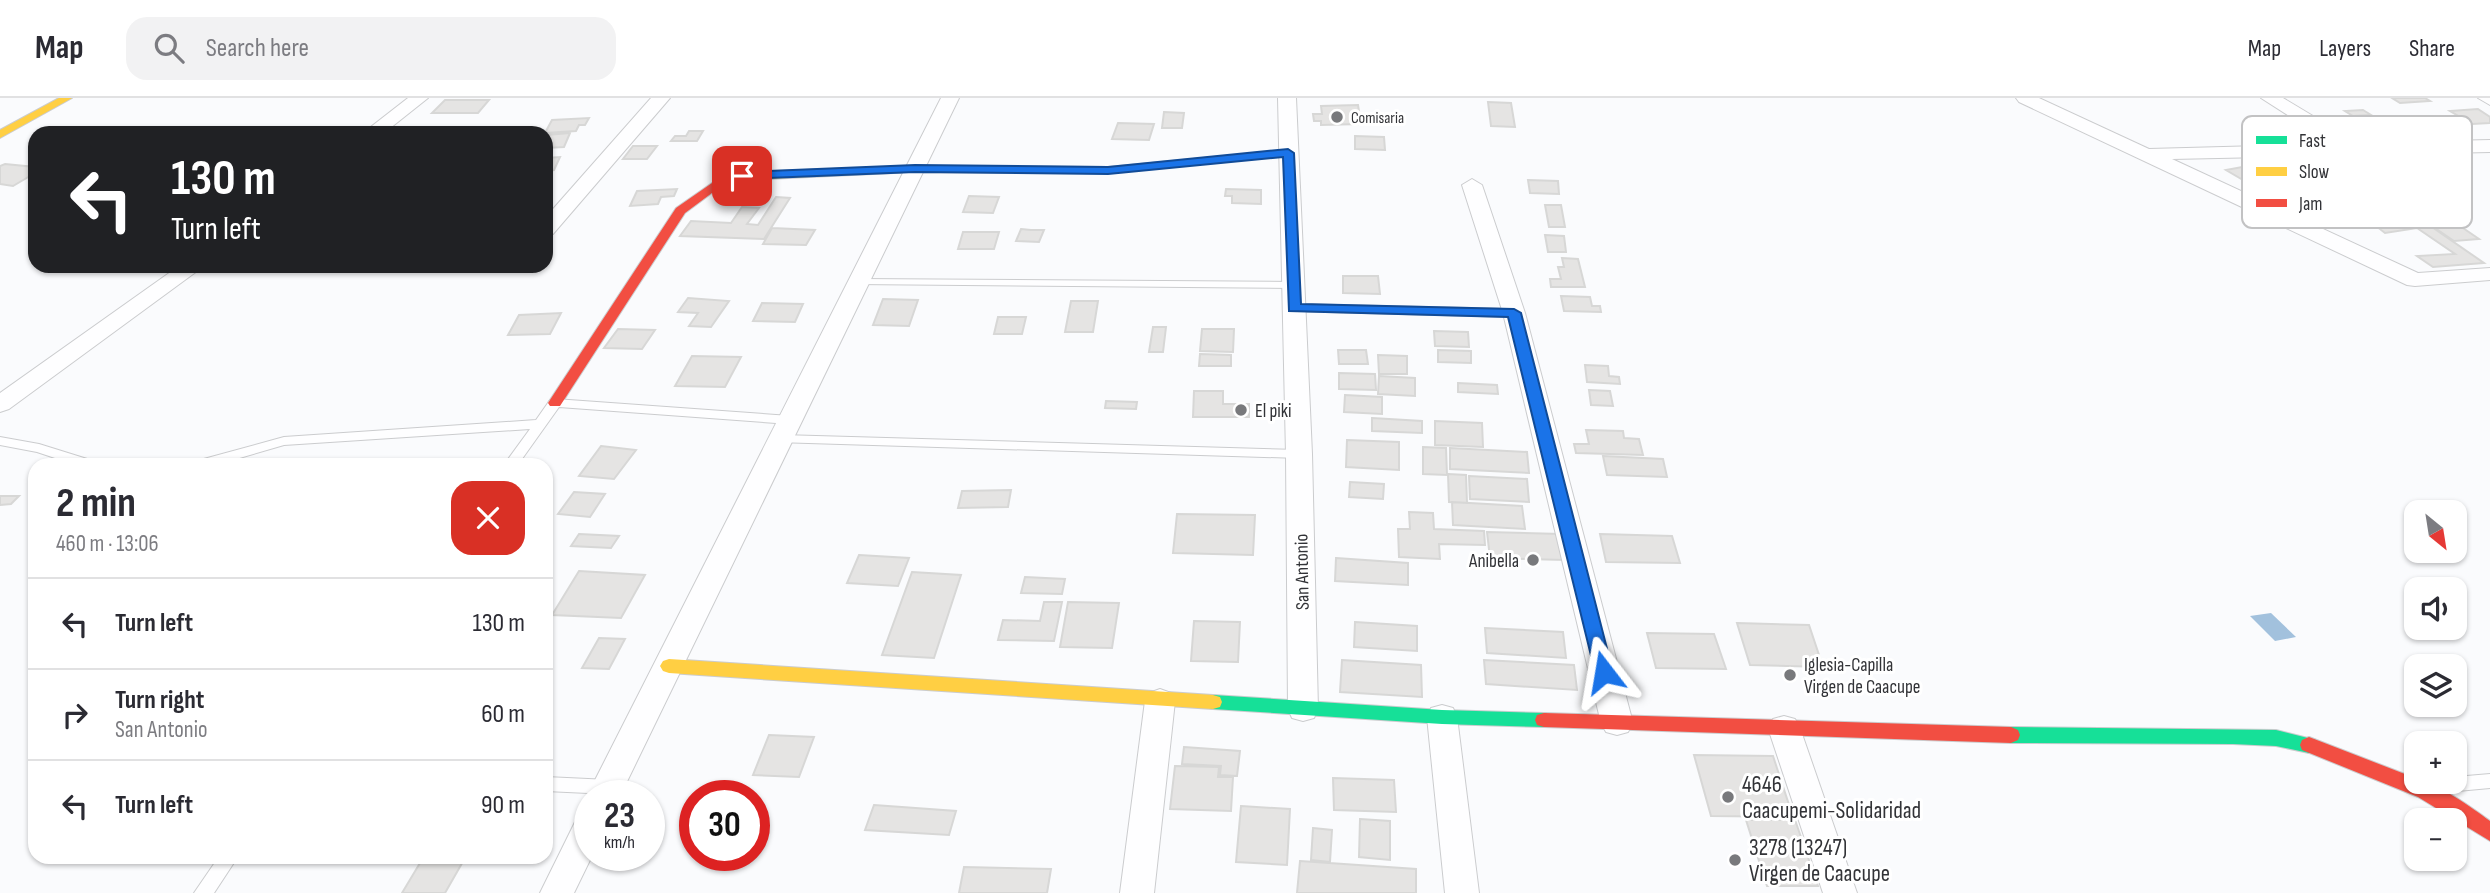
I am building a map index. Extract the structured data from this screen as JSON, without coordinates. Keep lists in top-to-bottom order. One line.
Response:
{"streets":{"street":["San Antonio"]},"places":["Comisaria","El piki","Anibella","Iglesia-Capilla Virgen de Caacupe","4646 Caacupemi-Solidaridad","3278 (13247) Virgen de Caacupe"],"legend":["Fast","Slow","Jam"],"north":"bottom right","page":{"header":"Map","search":"Search here","nav":["Map","Layers","Share"],"turn":["130 m","Turn left"],"heading":["2 min","460 m · 13:06"],"map_buttons":["+","−"],"list":[{"name":"Turn left","value":"130 m"},{"name":"Turn right","note":"San Antonio","value":"60 m"},{"name":"Turn left","value":"90 m"}],"speed":"23 km/h","limit":"30"}}
